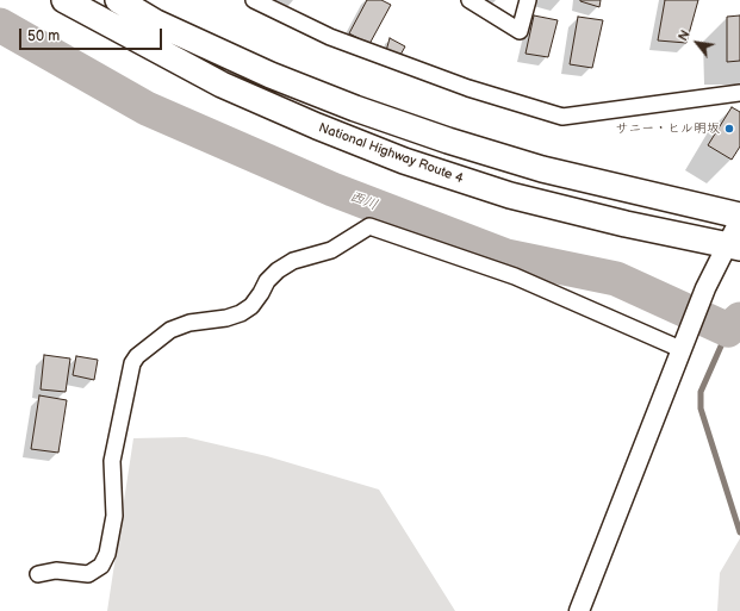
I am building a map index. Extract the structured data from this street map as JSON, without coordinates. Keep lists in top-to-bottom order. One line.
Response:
{"streets":{"highway":["National Highway Route 4"]},"water":["西川"],"places":["サニー・ヒル明坂"],"scale_bar":"50 m","north":"top left"}
